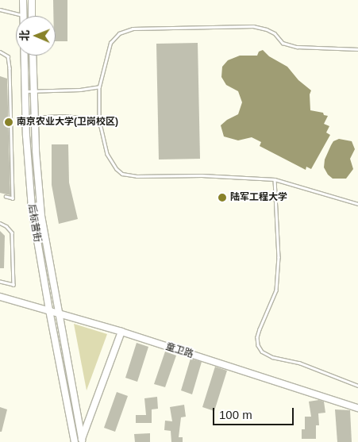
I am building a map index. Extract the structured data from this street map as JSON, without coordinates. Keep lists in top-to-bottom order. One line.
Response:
{"streets":{"street":["后标营街","童卫路"]},"crossings":[["后标营街","童卫路"]],"places":["南京农业大学(卫岗校区)","陆军工程大学"],"scale_bar":"100 m","north":"left"}
